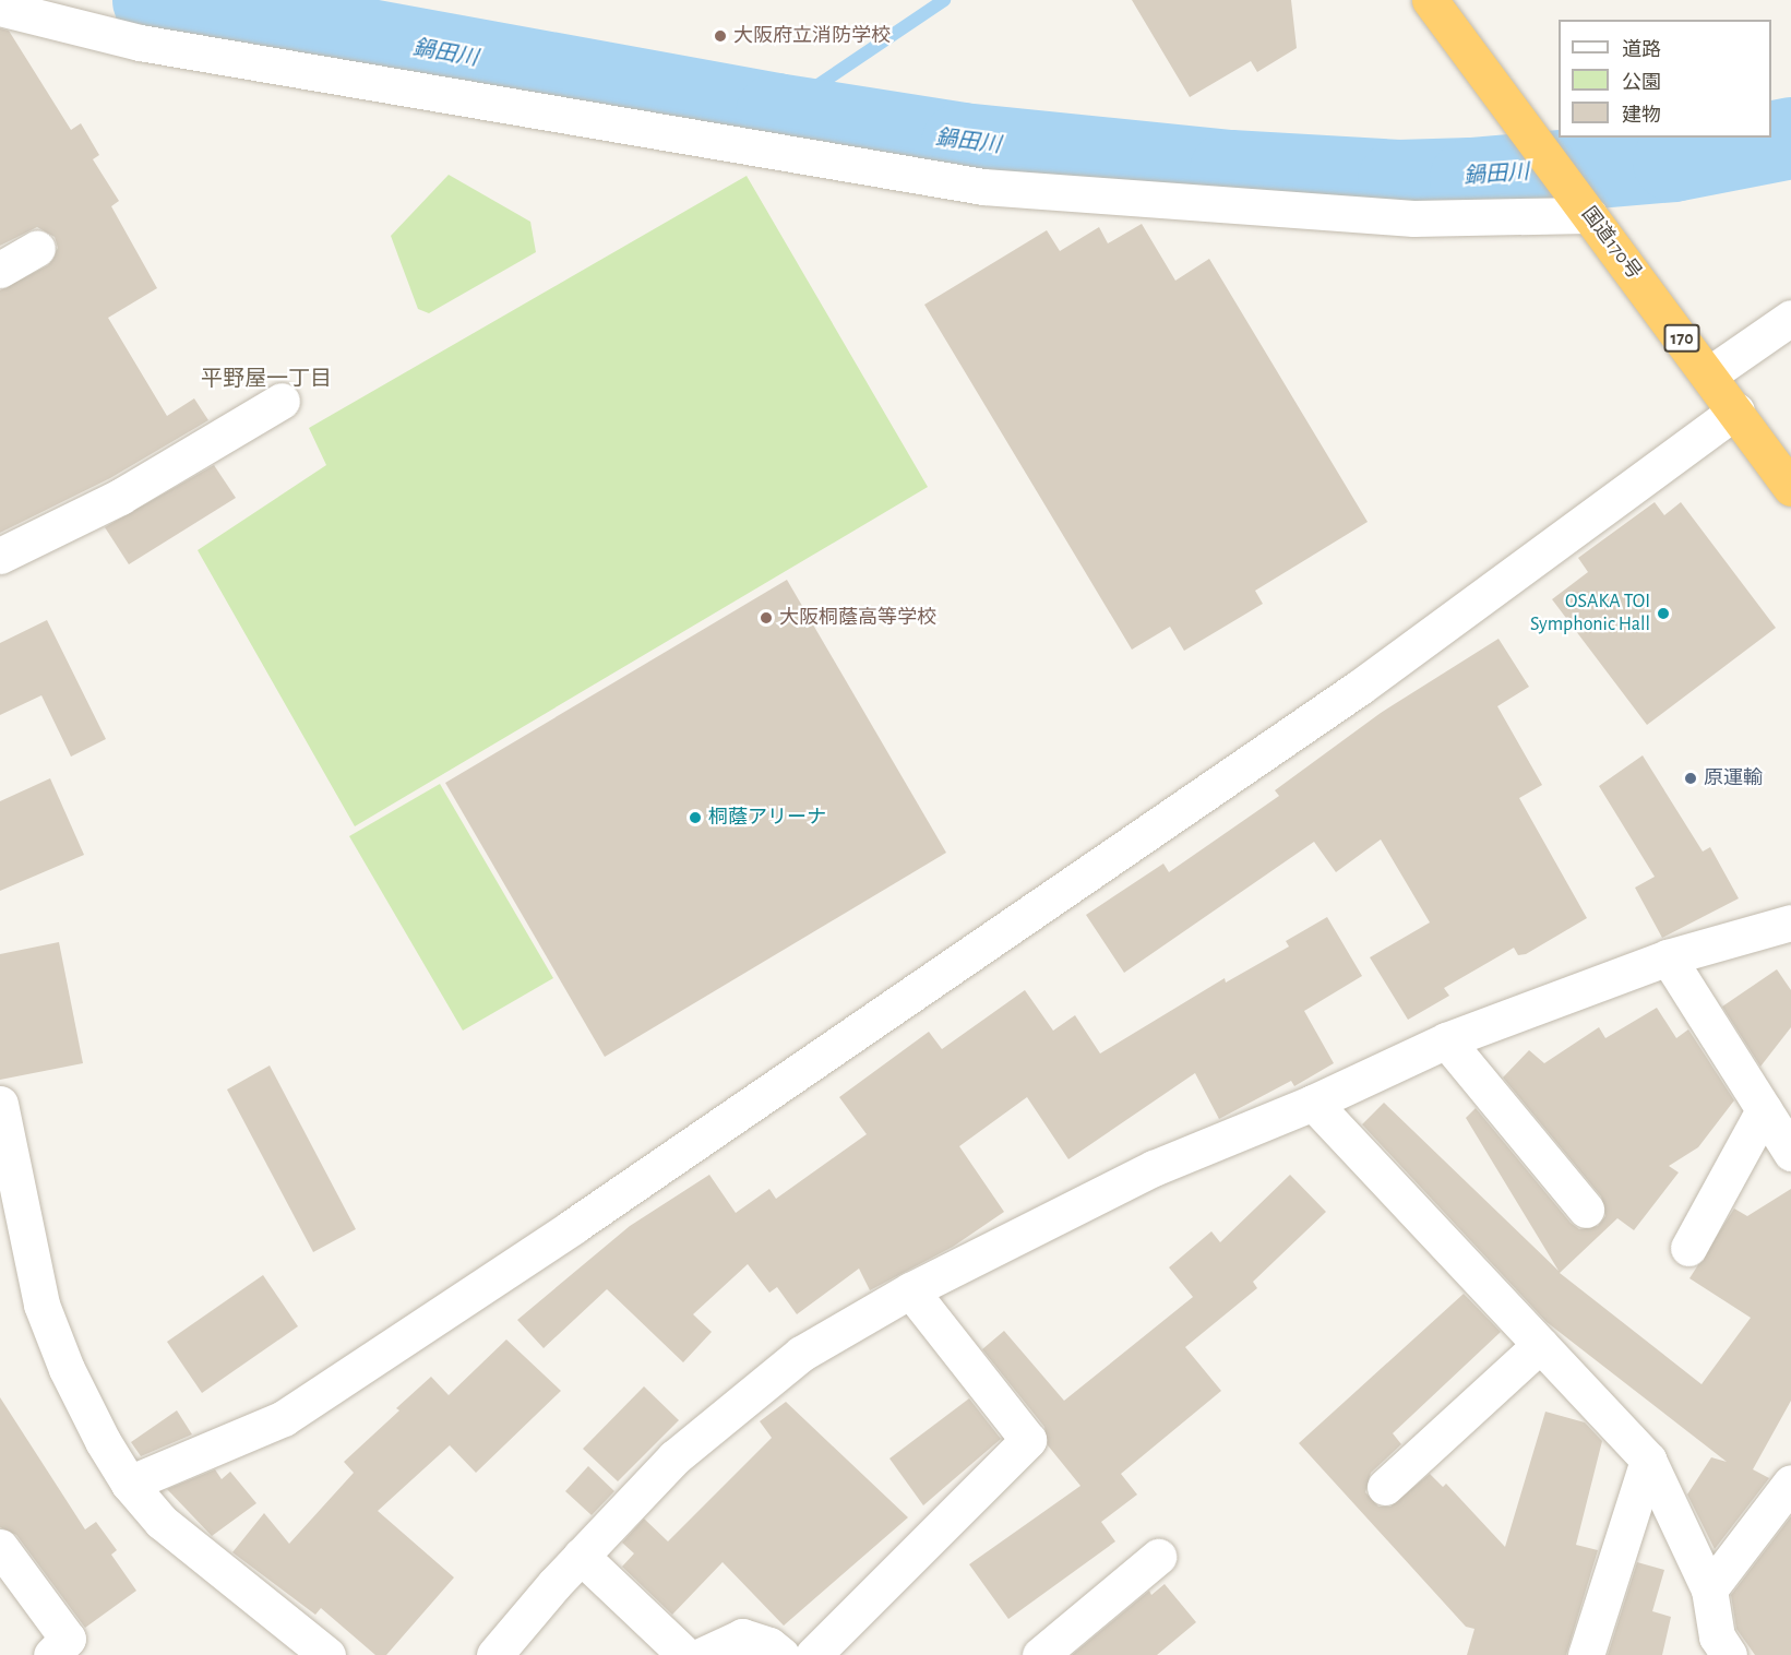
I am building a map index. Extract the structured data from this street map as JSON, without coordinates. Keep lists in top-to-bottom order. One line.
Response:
{"streets":{"highway":["国道170号","170"]},"districts":["平野屋一丁目"],"water":["鍋田川"],"places":["大阪府立消防学校","OSAKA TOI Symphonic Hall","大阪桐蔭高等学校","原運輸","桐蔭アリーナ"],"legend":["道路","公園","建物"]}
